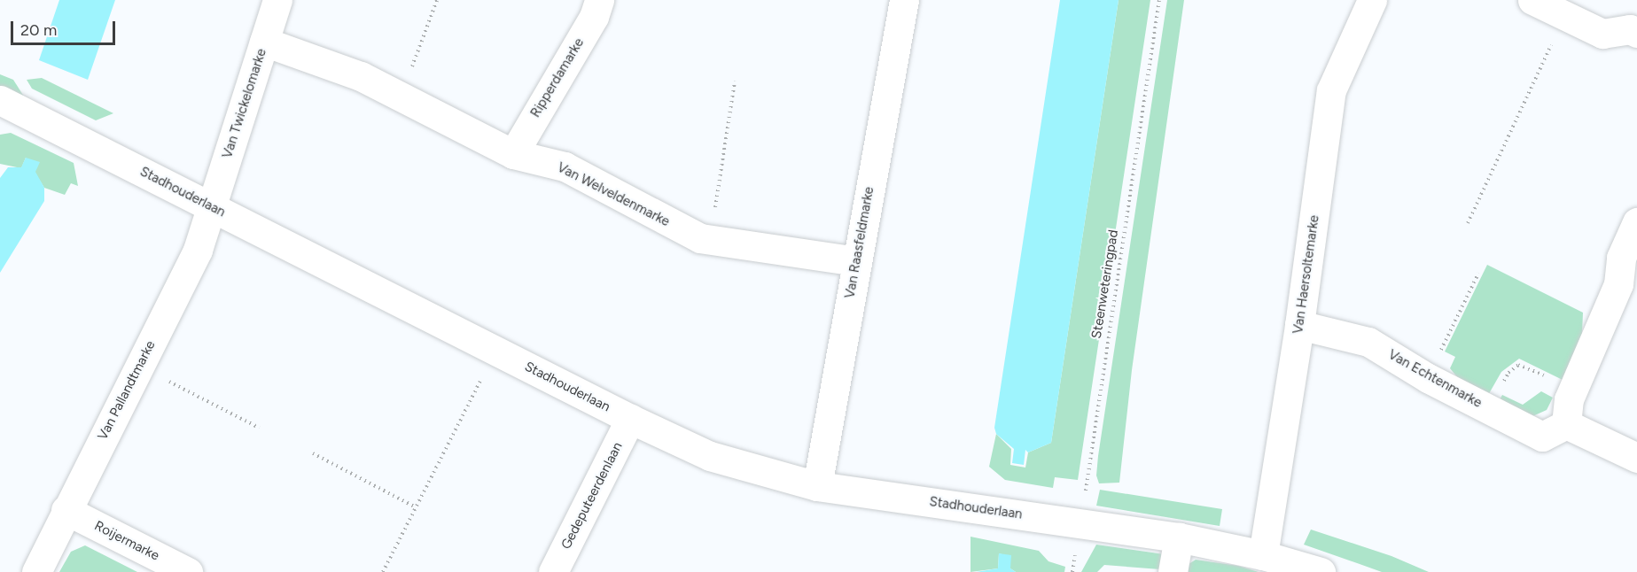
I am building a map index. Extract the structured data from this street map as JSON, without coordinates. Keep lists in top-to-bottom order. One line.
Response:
{"streets":{"street":["Ripperdamarke","Van Twickelomarke","Stadhouderlaan","Van Welveldenmarke","Van Raasfeldmarke","Van Haersoltemarke","Van Echtenmarke","Van Pallandtmarke","Gedeputeerdenlaan","Roijermarke"],"path":["Steenweteringpad"]},"crossings":[["Ripperdamarke","Van Welveldenmarke"],["Van Twickelomarke","Stadhouderlaan"],["Van Twickelomarke","Van Welveldenmarke"],["Van Twickelomarke","Van Pallandtmarke"],["Stadhouderlaan","Van Raasfeldmarke"],["Stadhouderlaan","Van Haersoltemarke"],["Stadhouderlaan","Steenweteringpad"],["Stadhouderlaan","Van Pallandtmarke"],["Stadhouderlaan","Gedeputeerdenlaan"],["Van Welveldenmarke","Van Raasfeldmarke"],["Van Haersoltemarke","Van Echtenmarke"],["Van Pallandtmarke","Roijermarke"]],"scale_bar":"20 m"}
